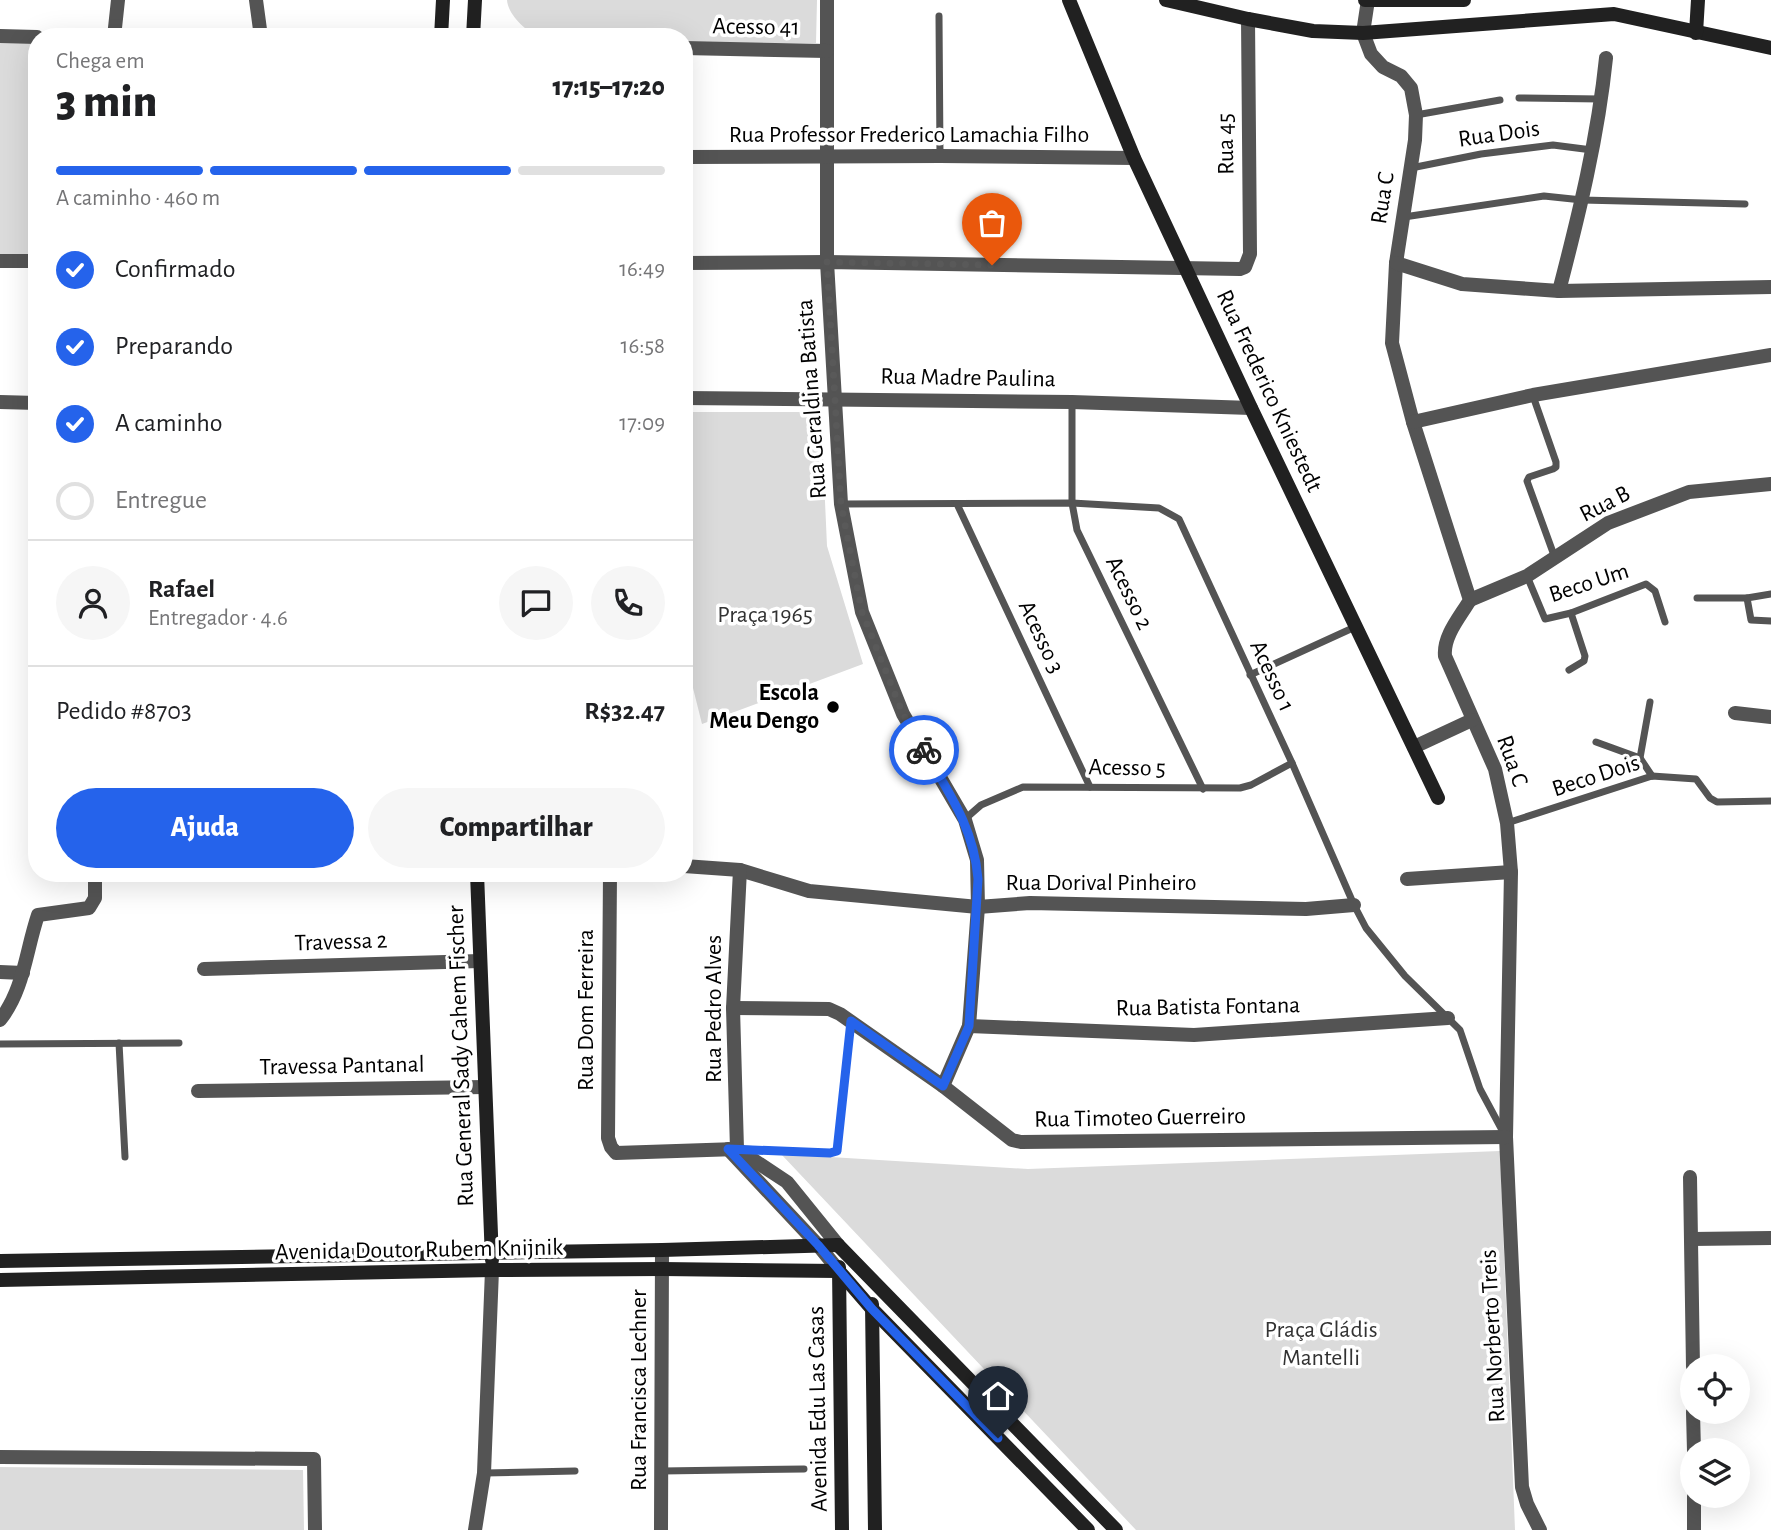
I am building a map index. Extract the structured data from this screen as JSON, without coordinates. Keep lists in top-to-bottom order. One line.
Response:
{"streets":{"street":["Acesso 41","Rua Professor Frederico Lamachia Filho","Rua 45","Rua C","Rua Madre Paulina","Rua Frederico Kniestedt","Rua Geraldina Batista","Rua B","Rua Dorival Pinheiro","Travessa 2","Rua Batista Fontana","Rua Pedro Alves","Rua Dom Ferreira","Rua General Sady Cahem Fischer","Travessa Pantanal","Rua Timoteo Guerreiro","Avenida Doutor Rubem Knijnik","Rua Norberto Treis","Rua Francisca Lechner","Avenida Edu Las Casas"],"lane":["Rua Dois","Beco Um","Acesso 2","Acesso 3","Acesso 1","Acesso 5","Beco Dois"]},"crossings":[["Acesso 41","Rua Geraldina Batista"],["Rua Dois","Rua C"],["Rua Professor Frederico Lamachia Filho","Rua Frederico Kniestedt"],["Rua Professor Frederico Lamachia Filho","Rua Geraldina Batista"],["Rua 45","Rua Frederico Kniestedt"],["Rua C","Rua B"],["Rua C","Acesso 1"],["Rua C","Beco Dois"],["Rua C","Rua Timoteo Guerreiro"],["Rua C","Rua Norberto Treis"],["Rua Madre Paulina","Rua Frederico Kniestedt"],["Rua Madre Paulina","Rua Geraldina Batista"],["Rua Madre Paulina","Acesso 2"],["Rua Geraldina Batista","Acesso 1"],["Rua Geraldina Batista","Acesso 5"],["Rua Geraldina Batista","Rua Dorival Pinheiro"],["Rua Geraldina Batista","Rua Batista Fontana"],["Rua Geraldina Batista","Rua Timoteo Guerreiro"],["Rua B","Beco Um"],["Acesso 2","Acesso 1"],["Acesso 2","Acesso 5"],["Acesso 3","Acesso 1"],["Acesso 3","Acesso 5"],["Acesso 1","Acesso 5"],["Acesso 1","Rua Dorival Pinheiro"],["Acesso 1","Rua Batista Fontana"],["Acesso 1","Rua Timoteo Guerreiro"],["Acesso 1","Rua Norberto Treis"],["Rua Dorival Pinheiro","Rua Pedro Alves"],["Travessa 2","Rua General Sady Cahem Fischer"],["Rua Pedro Alves","Rua Dom Ferreira"],["Rua Pedro Alves","Rua Timoteo Guerreiro"],["Rua General Sady Cahem Fischer","Travessa Pantanal"],["Rua General Sady Cahem Fischer","Avenida Doutor Rubem Knijnik"],["Rua Timoteo Guerreiro","Rua Norberto Treis"],["Avenida Doutor Rubem Knijnik","Rua Francisca Lechner"],["Avenida Doutor Rubem Knijnik","Avenida Edu Las Casas"]],"parks":["Praça 1965","Praça Gládis Mantelli"],"places":["Escola Meu Dengo"],"page":{"heading":["3 min","Chega em","17:15–17:20"],"panel":["Rafael","Entregador · 4.6","Pedido #8703","R$32.47"],"bar":"A caminho · 460 m","list":[["Confirmado","16:49"],["Preparando","16:58"],["A caminho","17:09"],"Entregue"],"buttons":["Ajuda","Compartilhar"]}}
